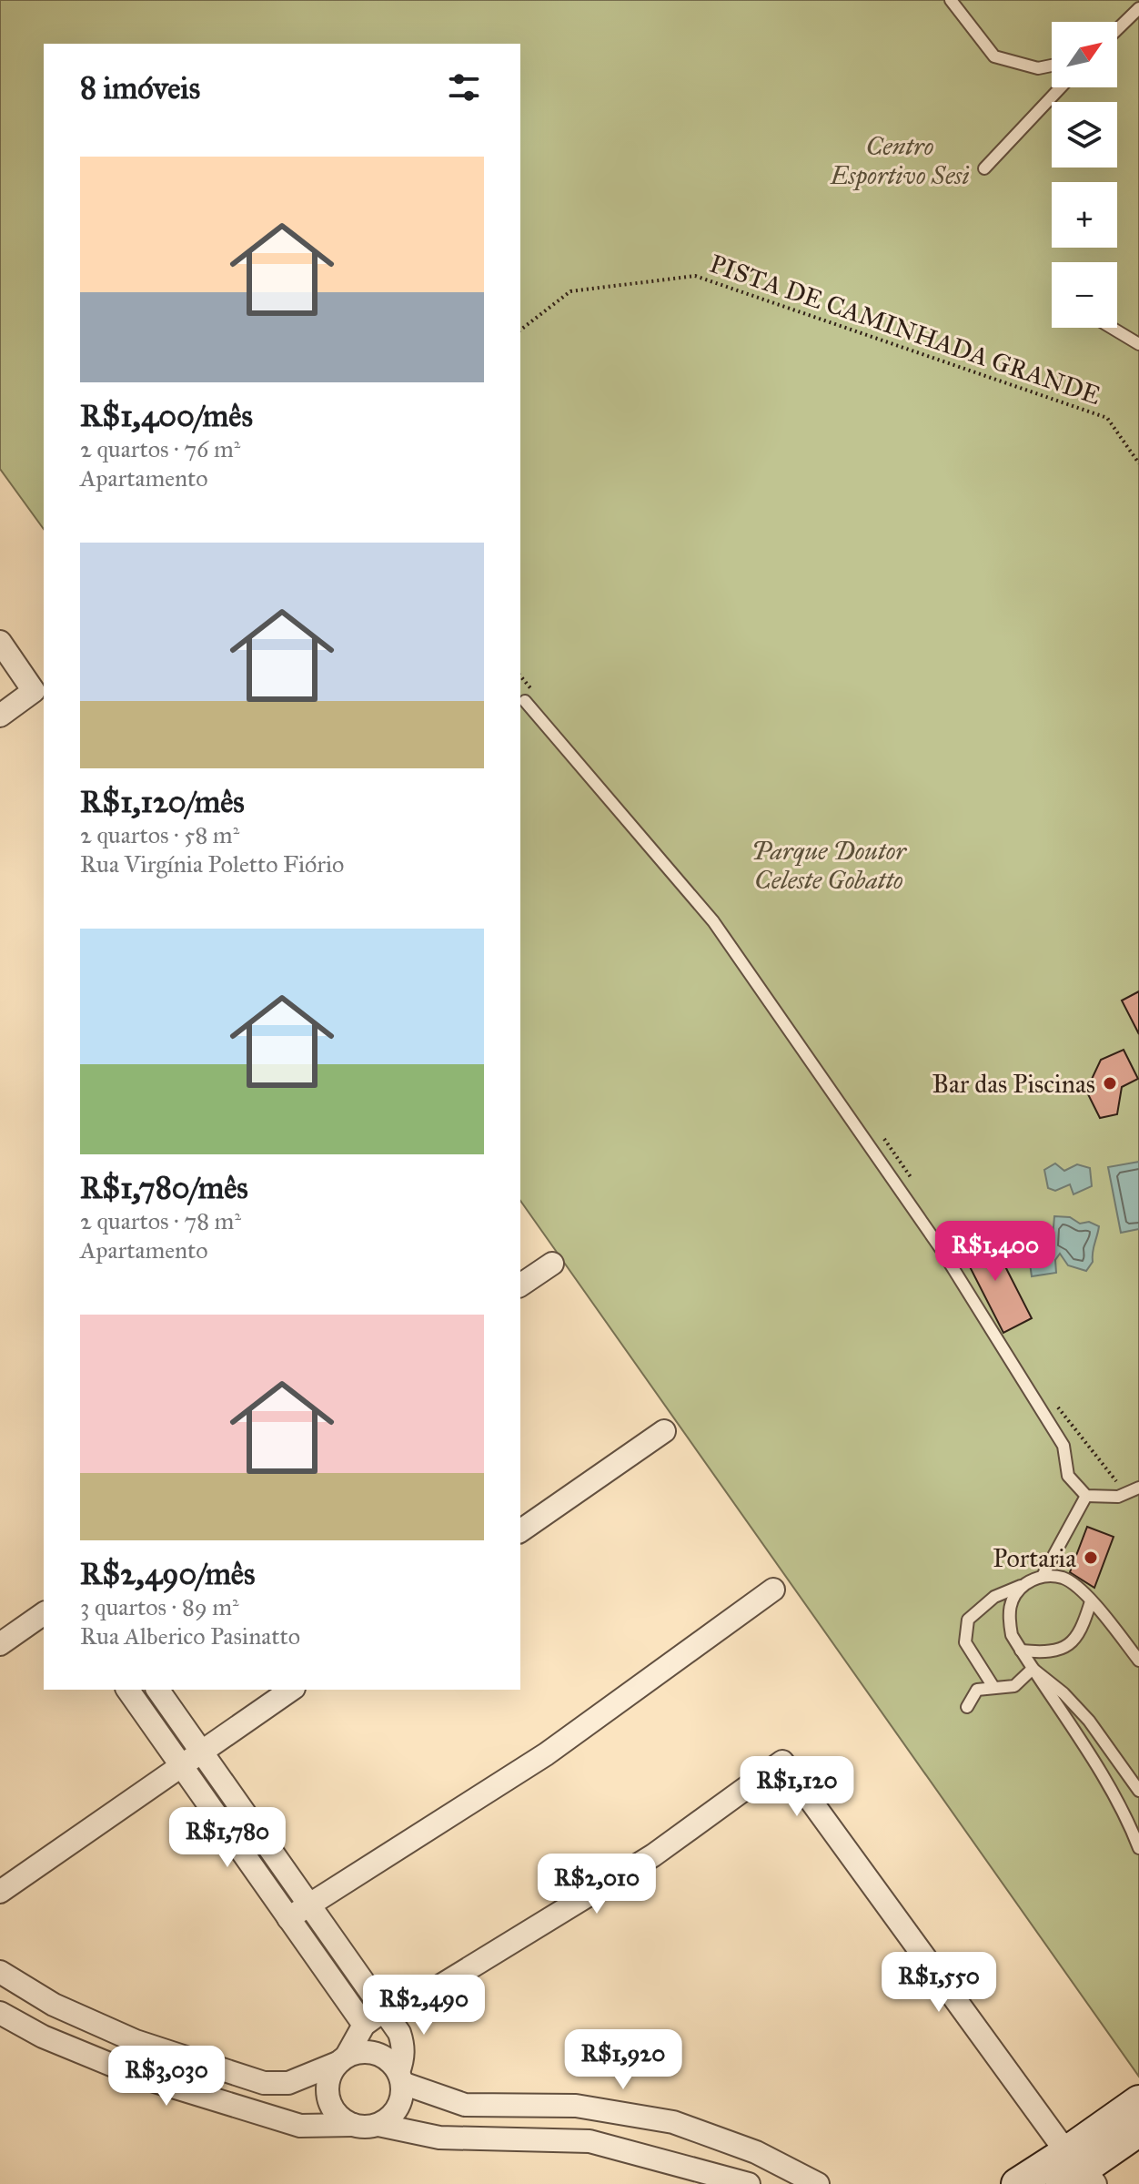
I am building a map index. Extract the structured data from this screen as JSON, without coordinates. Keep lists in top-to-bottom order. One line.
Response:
{"streets":{"path":["PISTA DE CAMINHADA GRANDE"]},"parks":["Centro Esportivo Sesi","Parque Doutor Celeste Gobatto"],"places":["Bar das Piscinas","Portaria"],"north":"top right","page":{"map_buttons":["+","−"],"heading":"8 imóveis","list":[{"name":"R$1,400/mês","note":"2 quartos · 76 m² · Apartamento"},{"name":"R$1,120/mês","note":"2 quartos · 58 m² · Rua Virgínia Poletto Fiório"},{"name":"R$1,780/mês","note":"2 quartos · 78 m² · Apartamento"},{"name":"R$2,490/mês","note":"3 quartos · 89 m² · Rua Alberico Pasinatto"}],"price":["R$1,400","R$1,120","R$1,780","R$2,010","R$1,550","R$2,490","R$1,920","R$3,030"]}}
